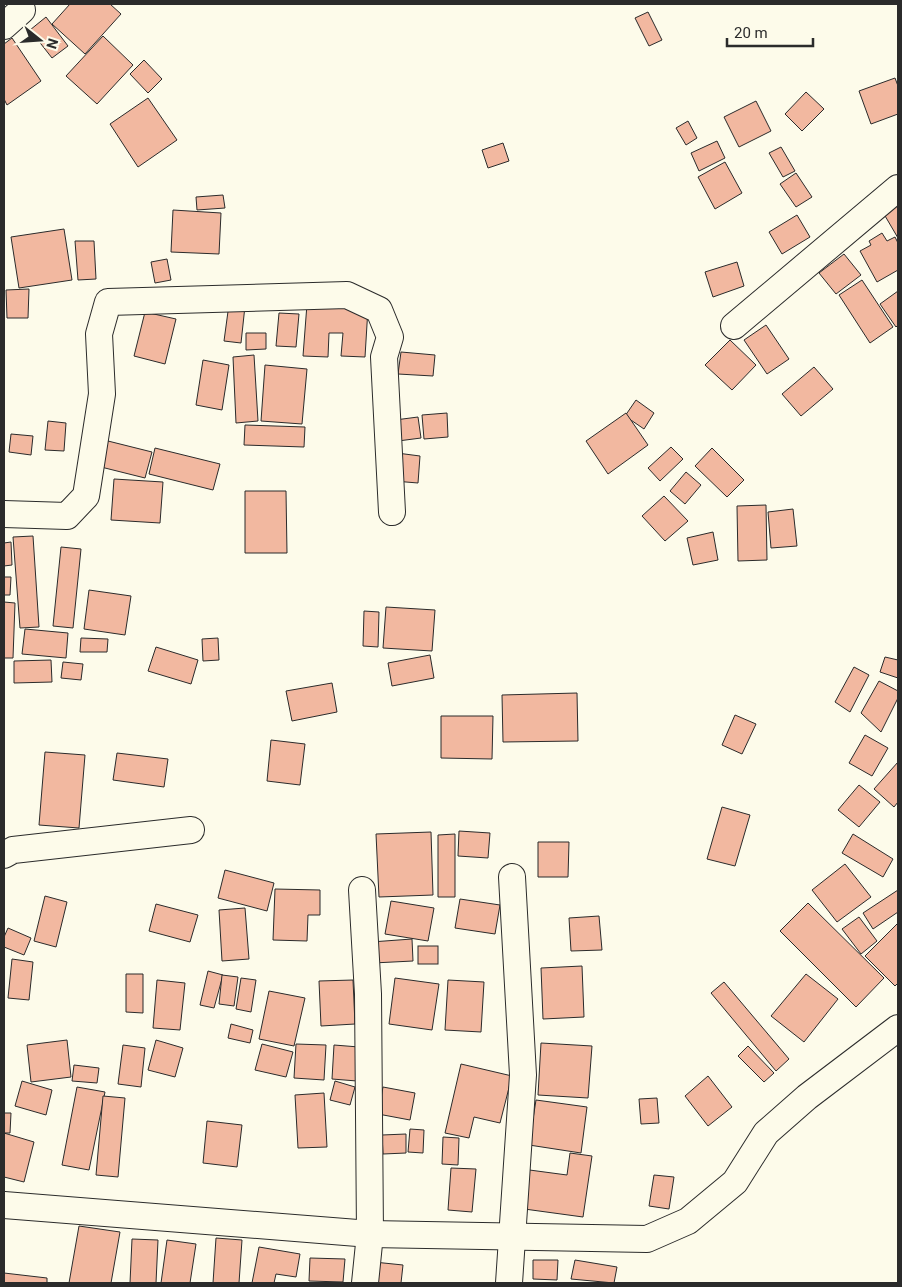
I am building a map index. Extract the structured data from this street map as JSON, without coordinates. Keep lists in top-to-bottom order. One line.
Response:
{"scale_bar":"20 m","north":"right"}
